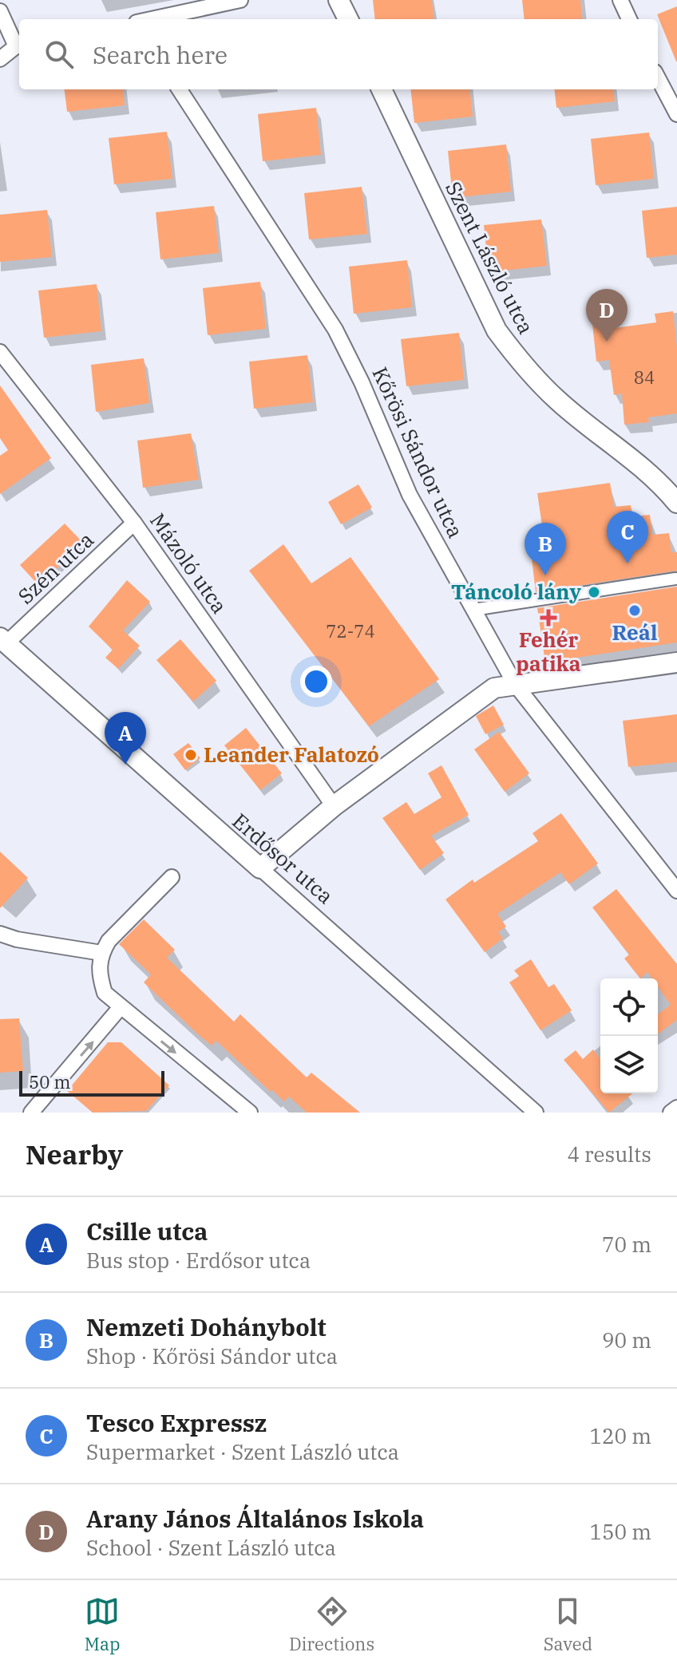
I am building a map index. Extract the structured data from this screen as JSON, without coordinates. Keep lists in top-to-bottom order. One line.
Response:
{"streets":{"street":["Szent László utca","Kőrösi Sándor utca","Mázoló utca","Szén utca","Erdősor utca"]},"crossings":[["Mázoló utca","Szén utca"],["Szén utca","Erdősor utca"]],"places":{"other":["Táncoló lány","Reál","Leander Falatozó"],"health":["Fehér patika"]},"house_numbers":["84","72-74"],"scale_bar":"50 m","page":{"search":"Search here","pins":["D","C","B","A"],"scale":"50 m","heading":["Nearby","4 results"],"list":[{"mark":"A","name":"Csille utca","note":"Bus stop · Erdősor utca","value":"70 m"},{"mark":"B","name":"Nemzeti Dohánybolt","note":"Shop · Kőrösi Sándor utca","value":"90 m"},{"mark":"C","name":"Tesco Expressz","note":"Supermarket · Szent László utca","value":"120 m"},{"mark":"D","name":"Arany János Általános Iskola","note":"School · Szent László utca","value":"150 m"}],"nav":["Map","Directions","Saved"]}}
